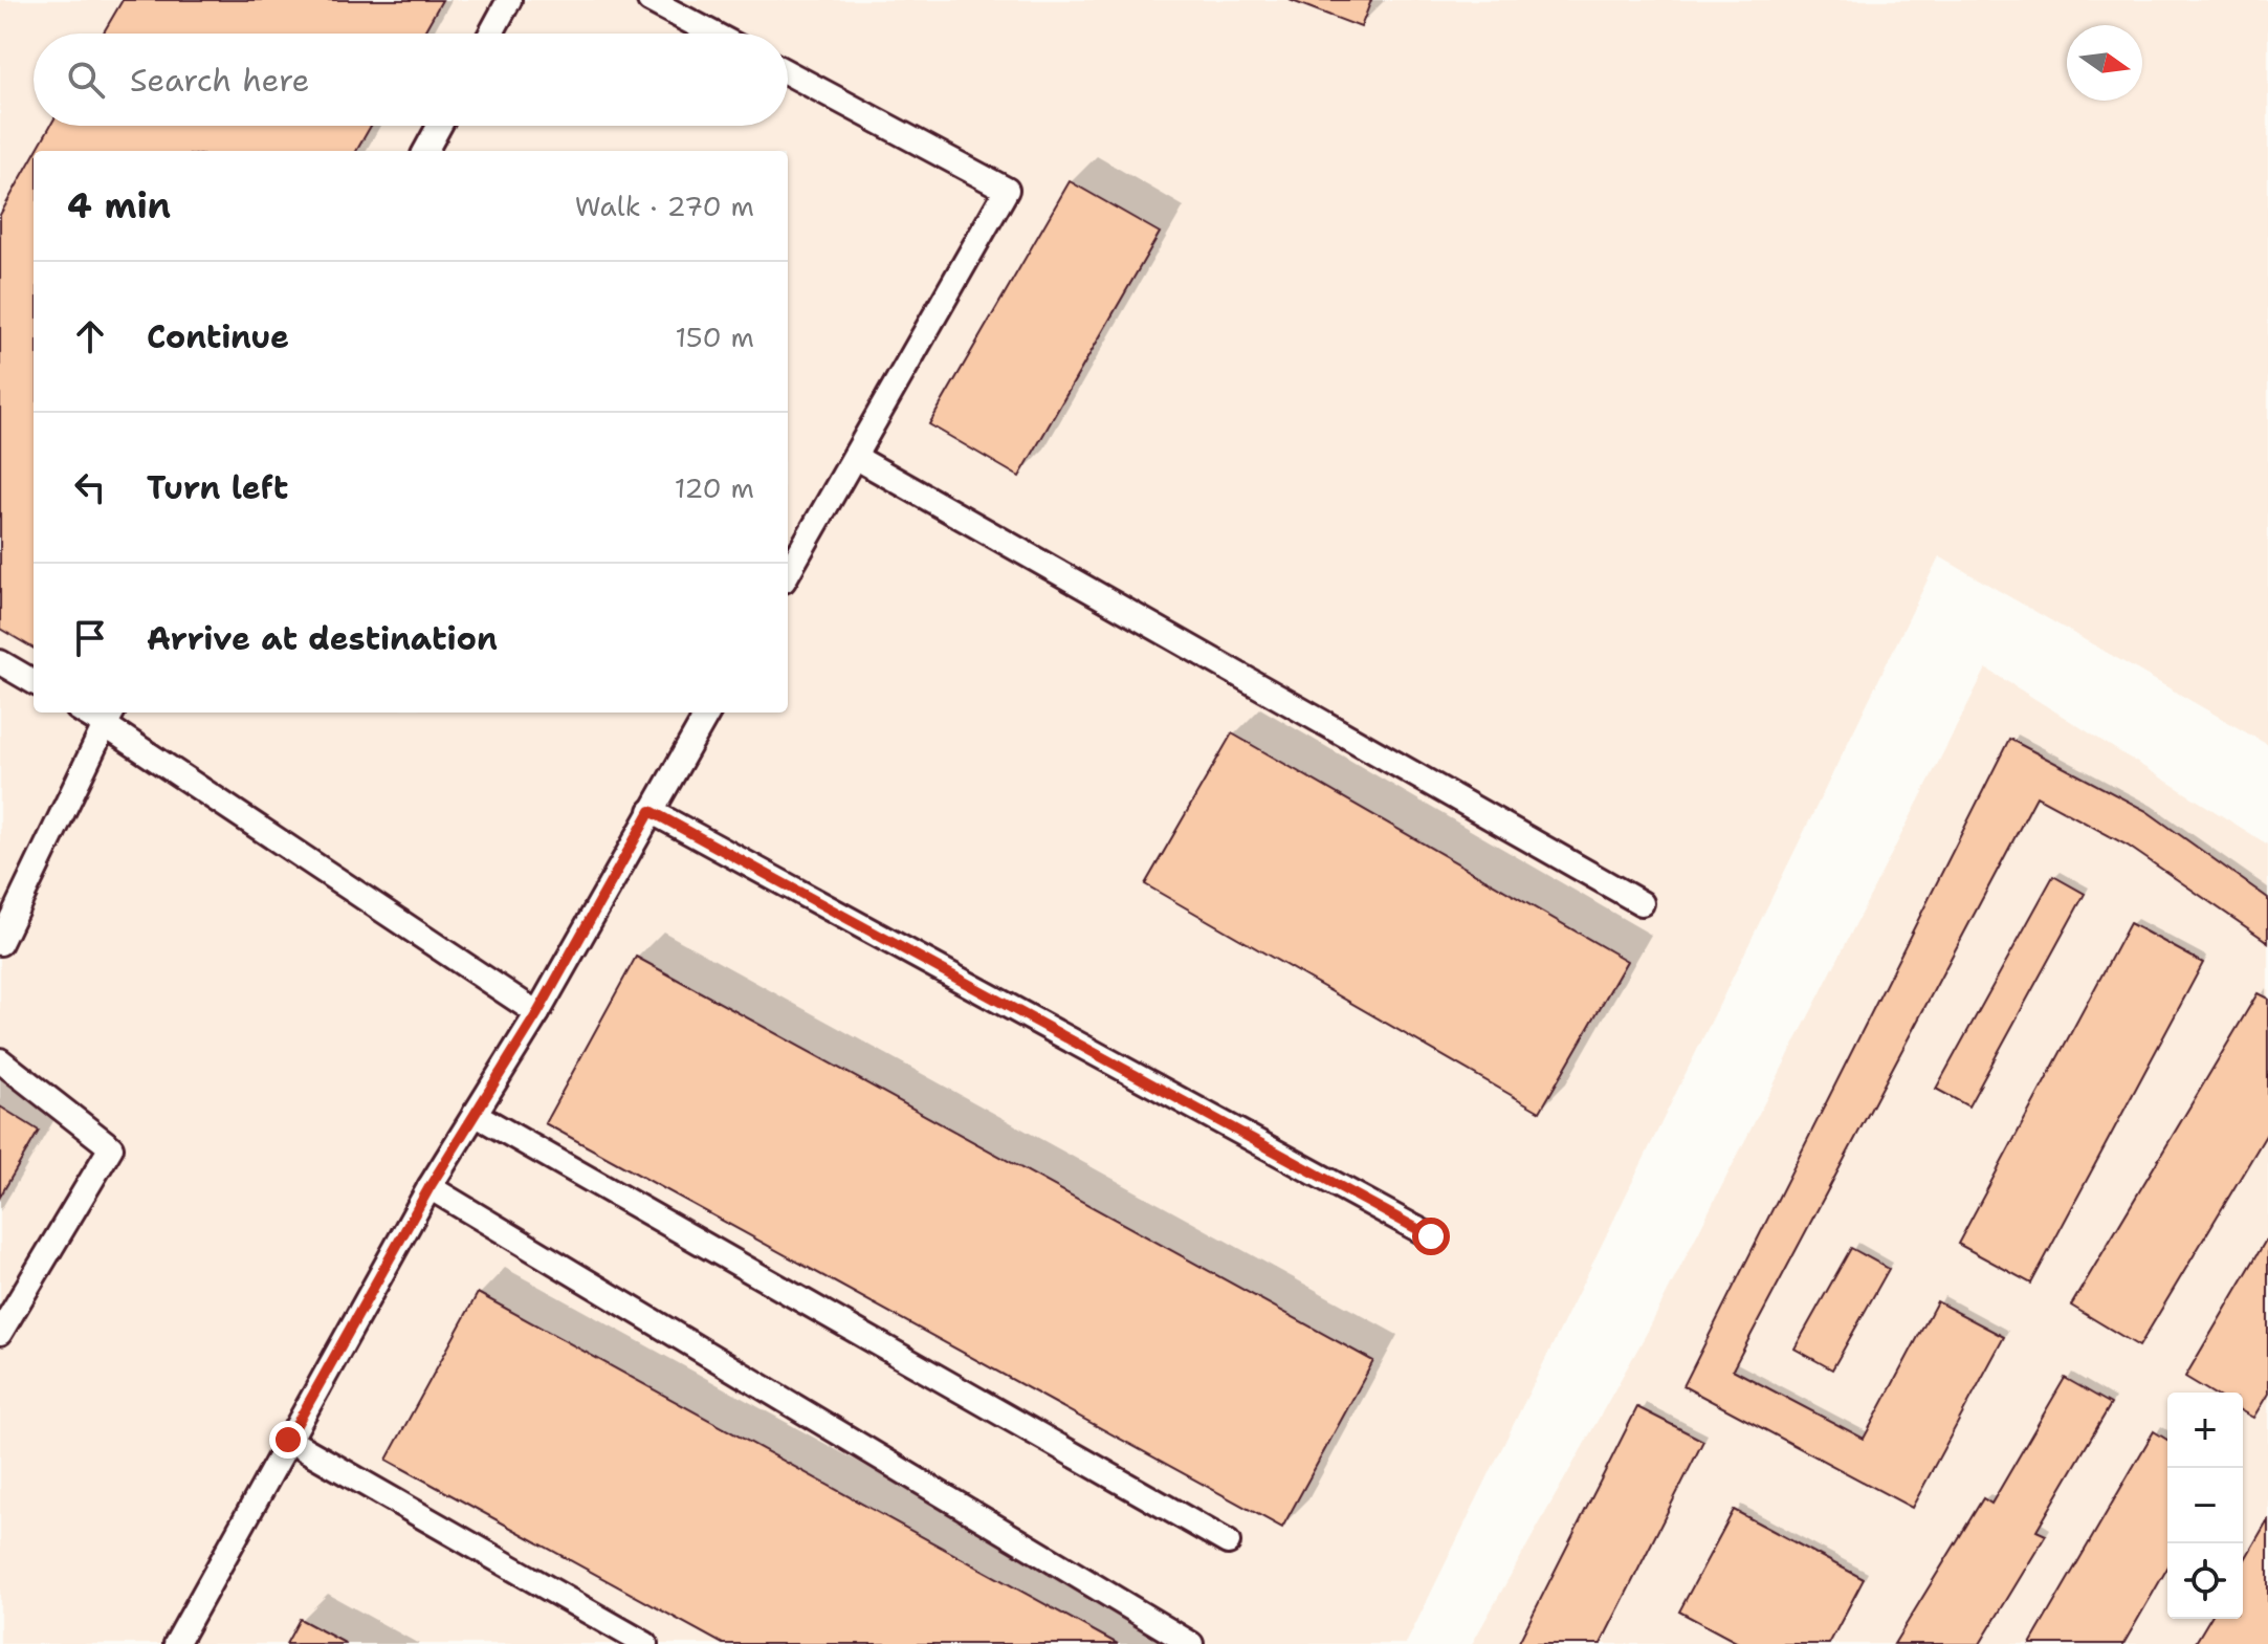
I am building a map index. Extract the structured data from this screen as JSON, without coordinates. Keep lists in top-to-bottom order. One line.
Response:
{"north":"right","page":{"search":"Search here","heading":["4 min","Walk · 270 m"],"list":[["Continue","150 m"],["Turn left","120 m"],"Arrive at destination"],"map_buttons":["+","−"]}}
